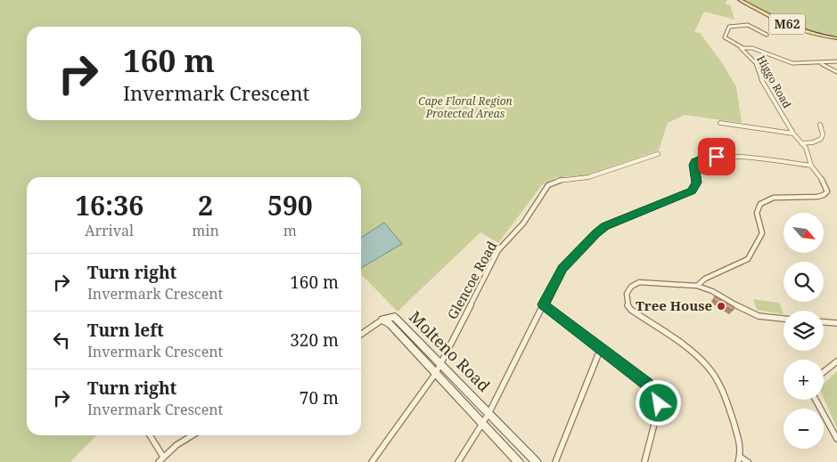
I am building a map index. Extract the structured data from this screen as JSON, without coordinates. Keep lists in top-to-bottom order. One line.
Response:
{"streets":{"main road":["M62"],"street":["Higgo Road","Glencoe Road","Molteno Road"]},"crossings":[["Glencoe Road","Molteno Road"]],"parks":["Cape Floral Region Protected Areas"],"places":["Tree House"],"north":"bottom right","page":{"turn":["160 m","Invermark Crescent"],"eta":["16:36","Arrival","2","min","590","m"],"map_buttons":["+","−"],"list":[{"name":"Turn right","note":"Invermark Crescent","value":"160 m"},{"name":"Turn left","note":"Invermark Crescent","value":"320 m"},{"name":"Turn right","note":"Invermark Crescent","value":"70 m"}]}}
